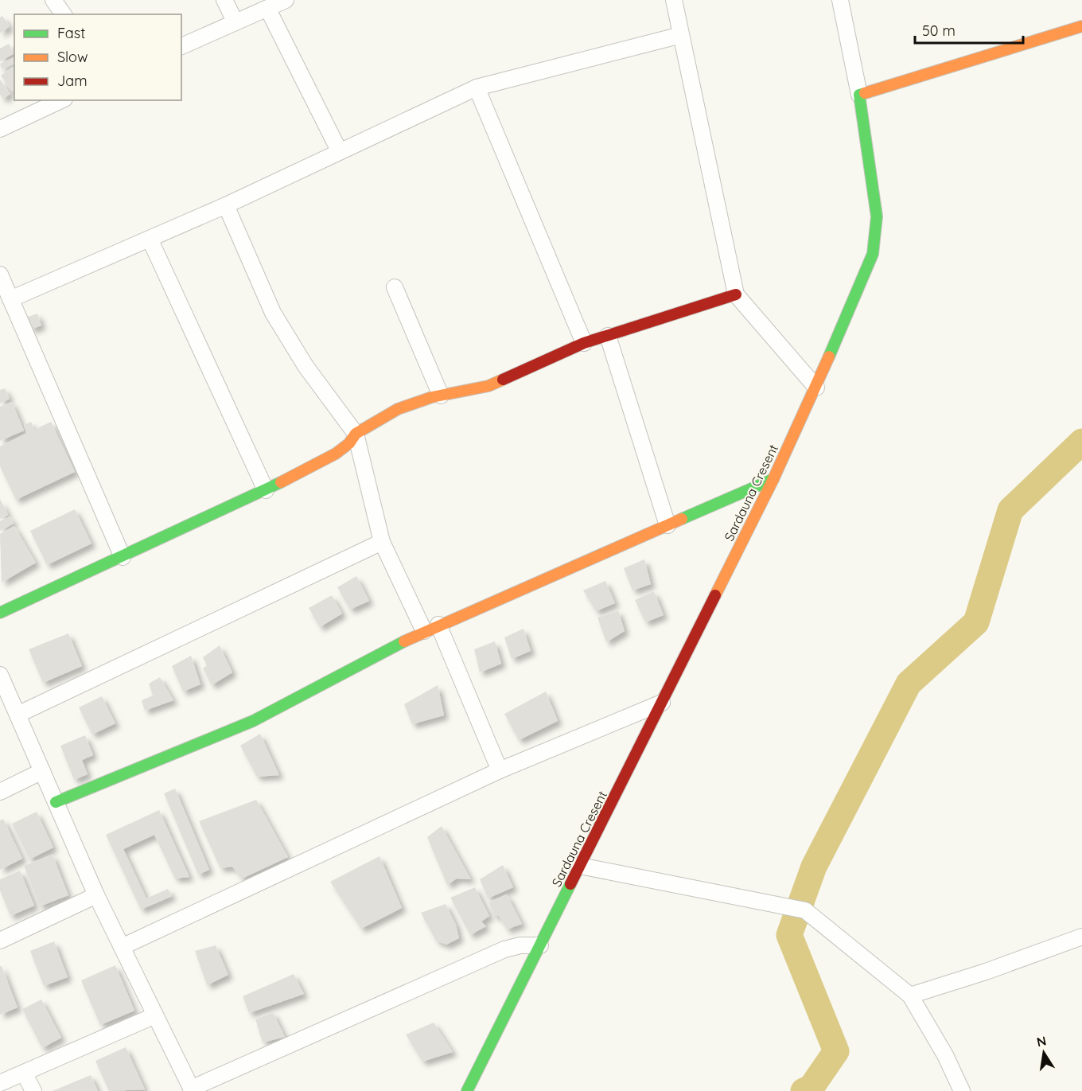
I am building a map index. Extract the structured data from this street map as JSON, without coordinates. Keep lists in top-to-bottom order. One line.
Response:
{"streets":{"street":["Sardauna Cresent"]},"legend":["Fast","Slow","Jam"],"scale_bar":"50 m","north":"top"}
